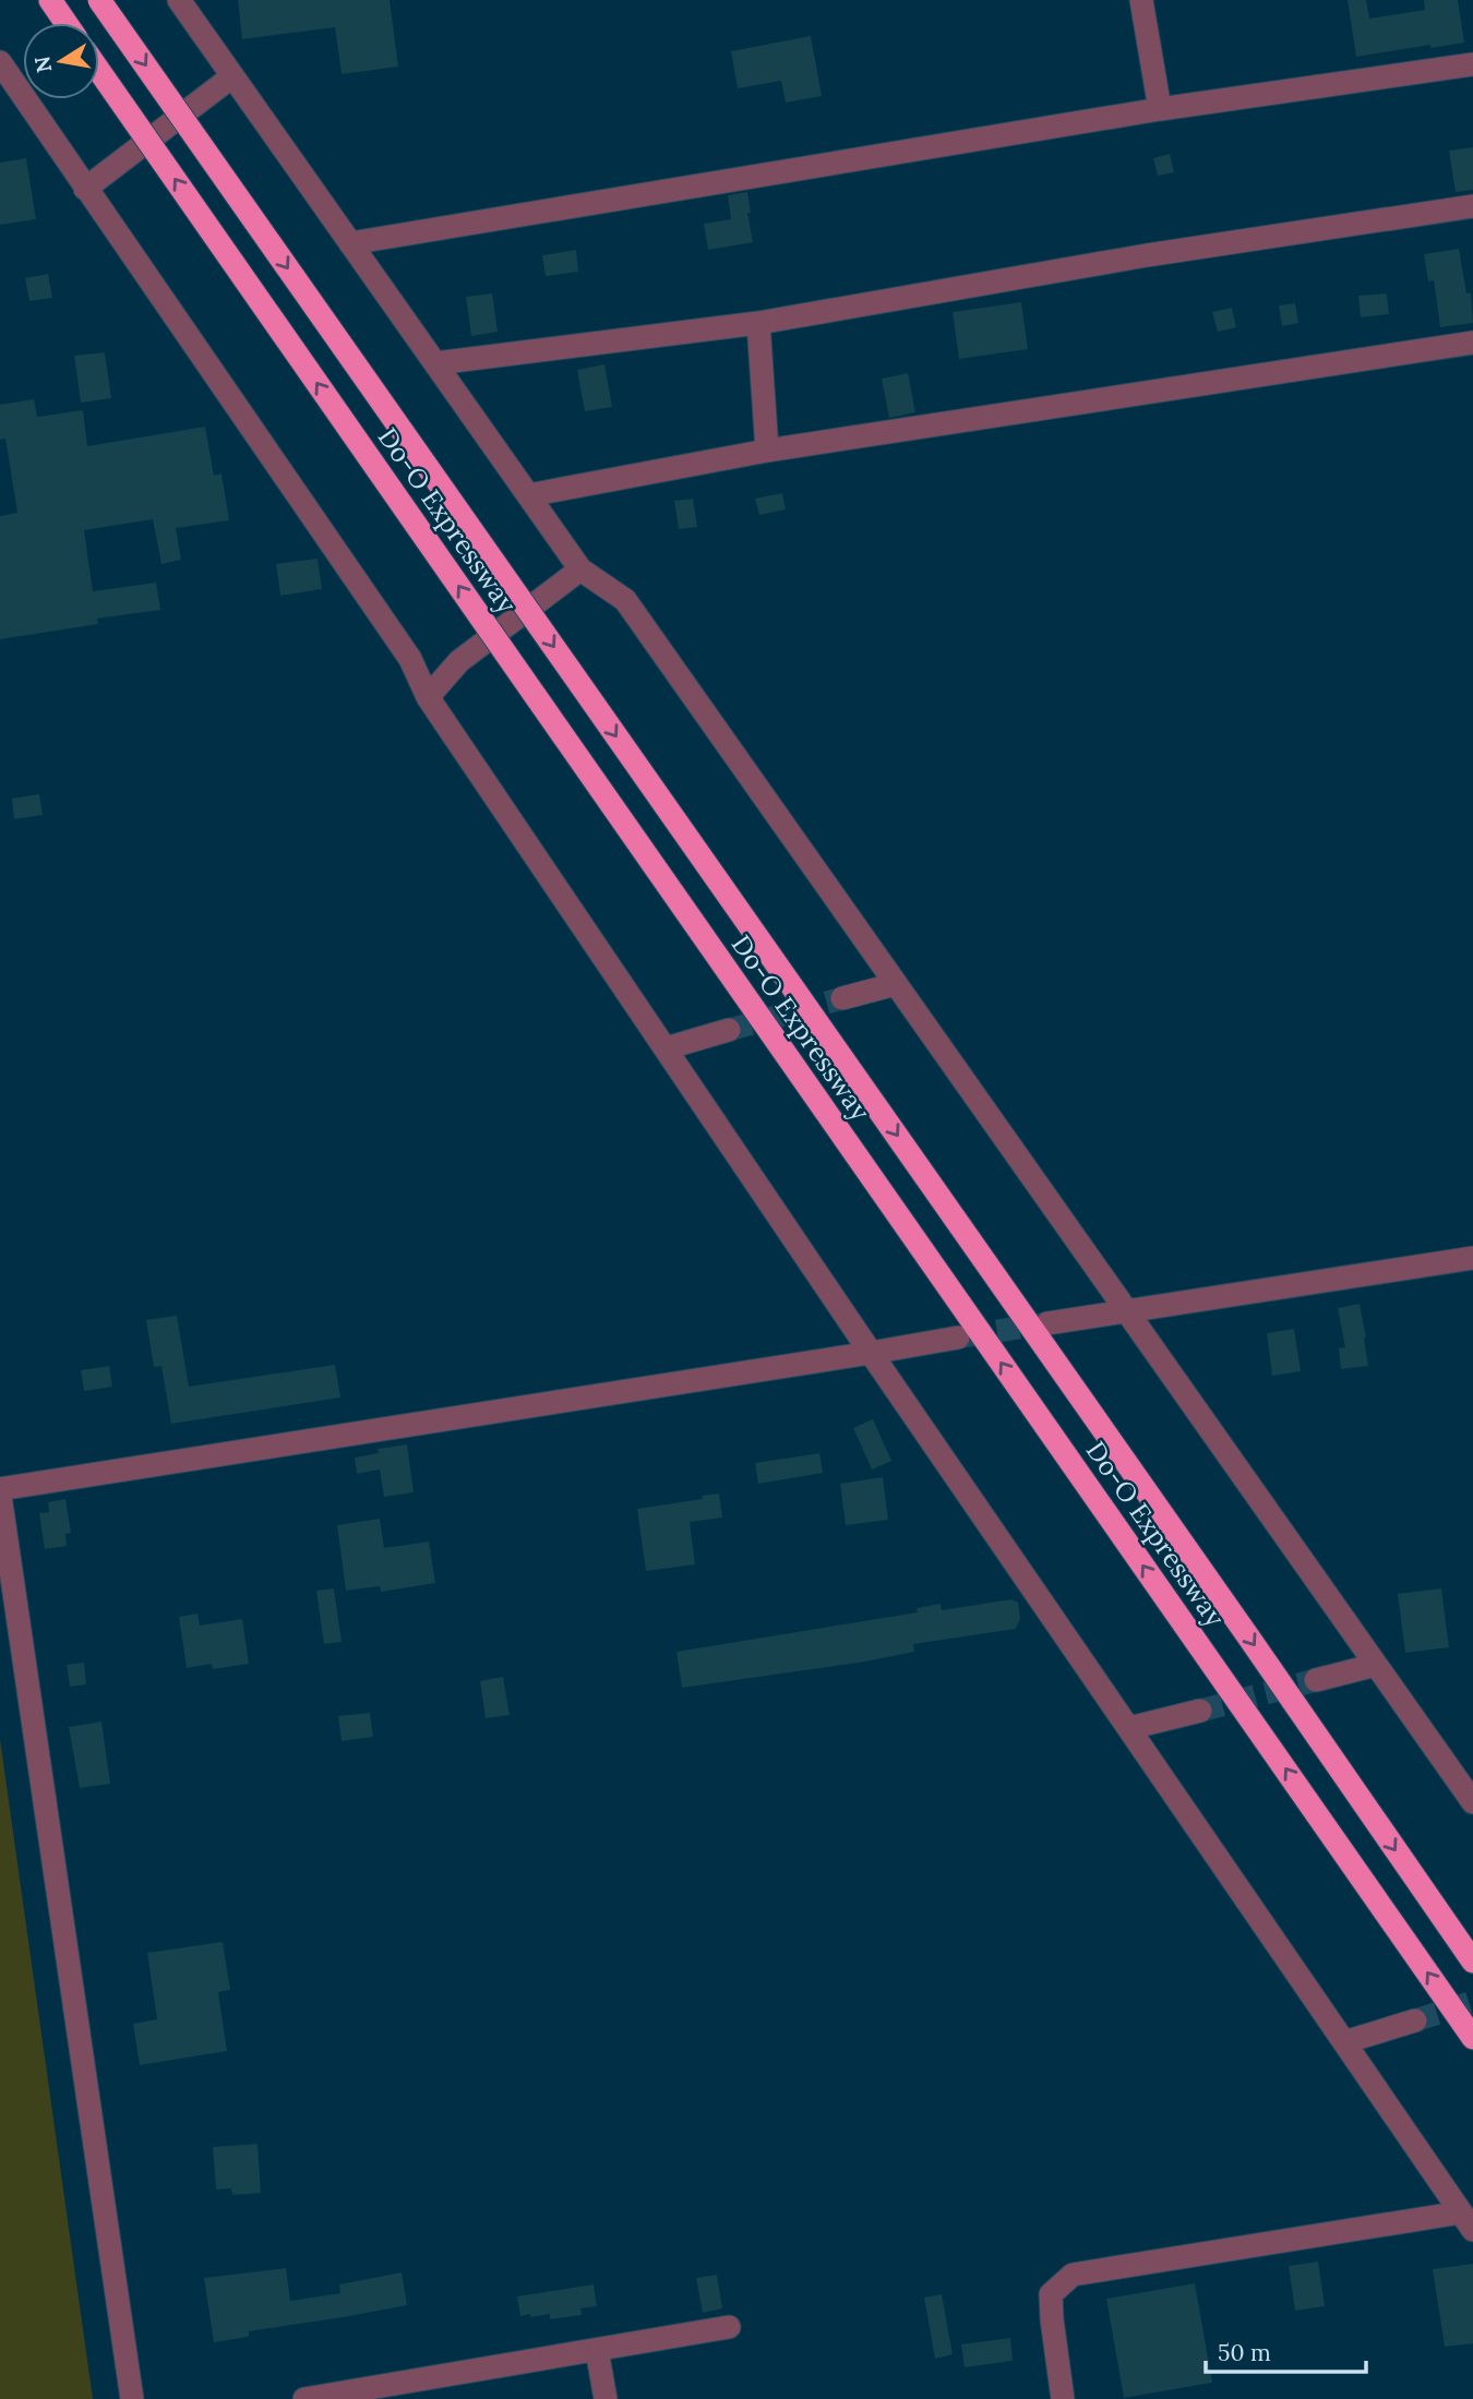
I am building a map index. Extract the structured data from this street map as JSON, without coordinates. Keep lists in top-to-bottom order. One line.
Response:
{"streets":{"highway":["Do-O Expressway"]},"scale_bar":"50 m","north":"left"}
